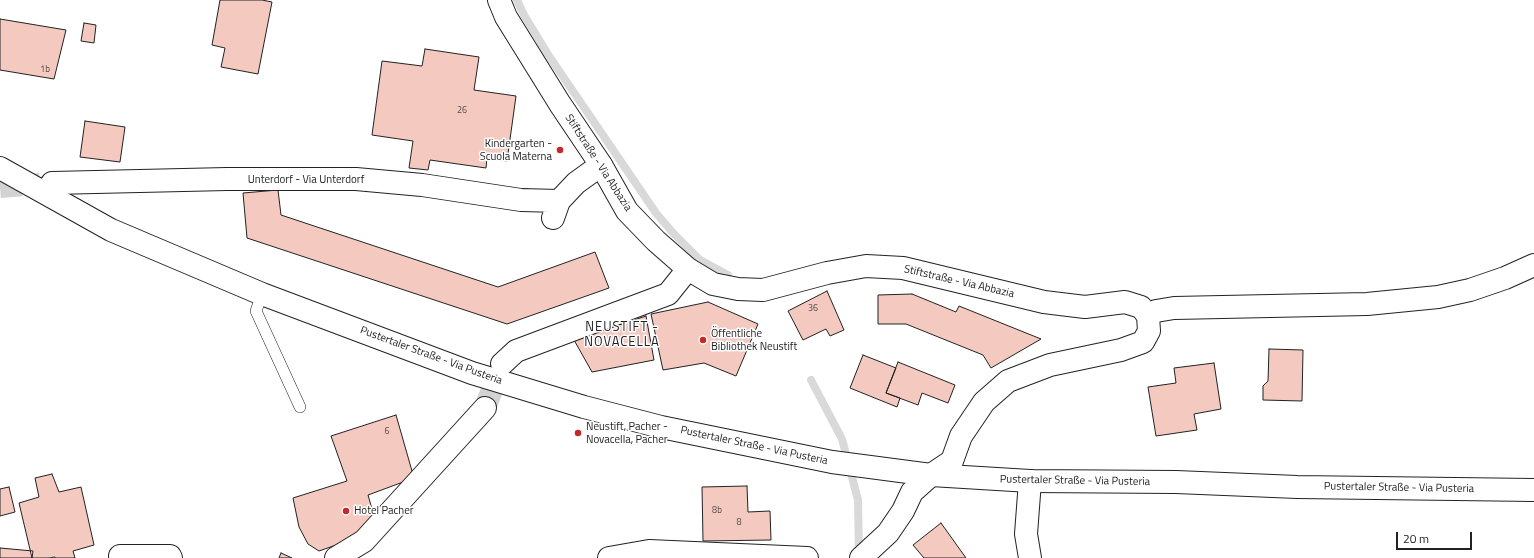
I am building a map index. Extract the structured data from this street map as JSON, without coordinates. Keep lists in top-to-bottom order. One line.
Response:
{"streets":{"street":["Stiftstraße - Via Abbazia","Unterdorf - Via Unterdorf","Pustertaler Straße - Via Pusteria"]},"crossings":[["Stiftstraße - Via Abbazia","Unterdorf - Via Unterdorf"]],"districts":["NEUSTIFT - NOVACELLA"],"places":["Kindergarten - Scuola Materna","Öffentliche Bibliothek Neustift","Neustift, Pacher - Novacella, Pacher","Hotel Pacher"],"house_numbers":["1b","26","36","6","8b","8"],"scale_bar":"20 m"}
